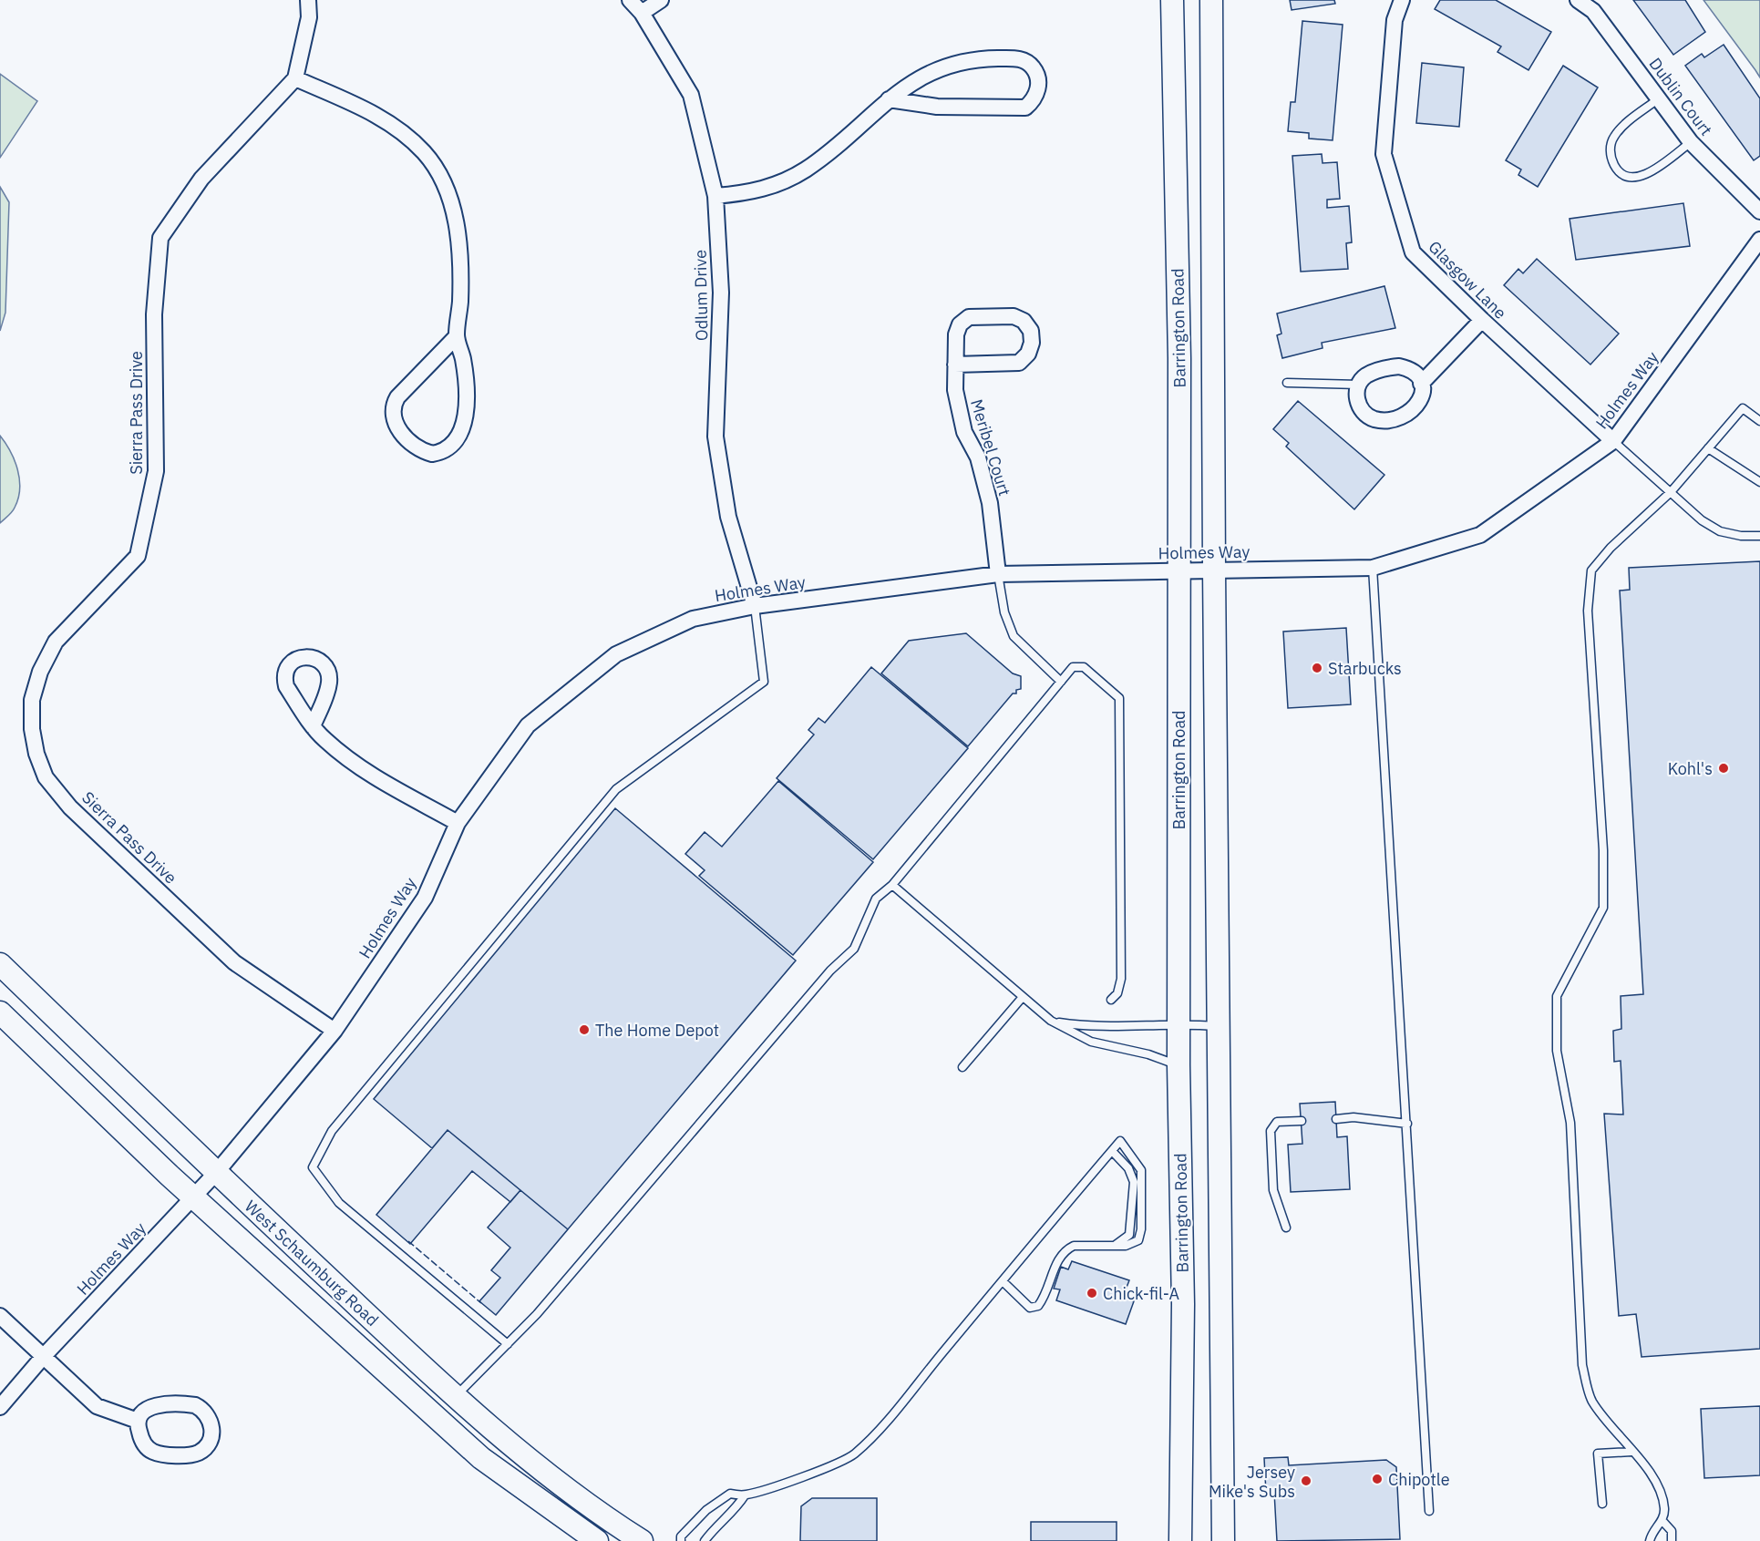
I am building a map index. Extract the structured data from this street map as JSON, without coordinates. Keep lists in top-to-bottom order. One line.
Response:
{"streets":{"main road":["Barrington Road","West Schaumburg Road"],"street":["Dublin Court","Glasgow Lane","Odlum Drive","Holmes Way","Sierra Pass Drive","Meribel Court"]},"crossings":[["Glasgow Lane","Holmes Way"],["Odlum Drive","Holmes Way"],["Barrington Road","Holmes Way"],["Holmes Way","Sierra Pass Drive"],["Holmes Way","Meribel Court"],["Holmes Way","West Schaumburg Road"]],"places":["Starbucks","Kohl's","The Home Depot","Chick-fil-A","Chipotle","Jersey Mike's Subs"]}
